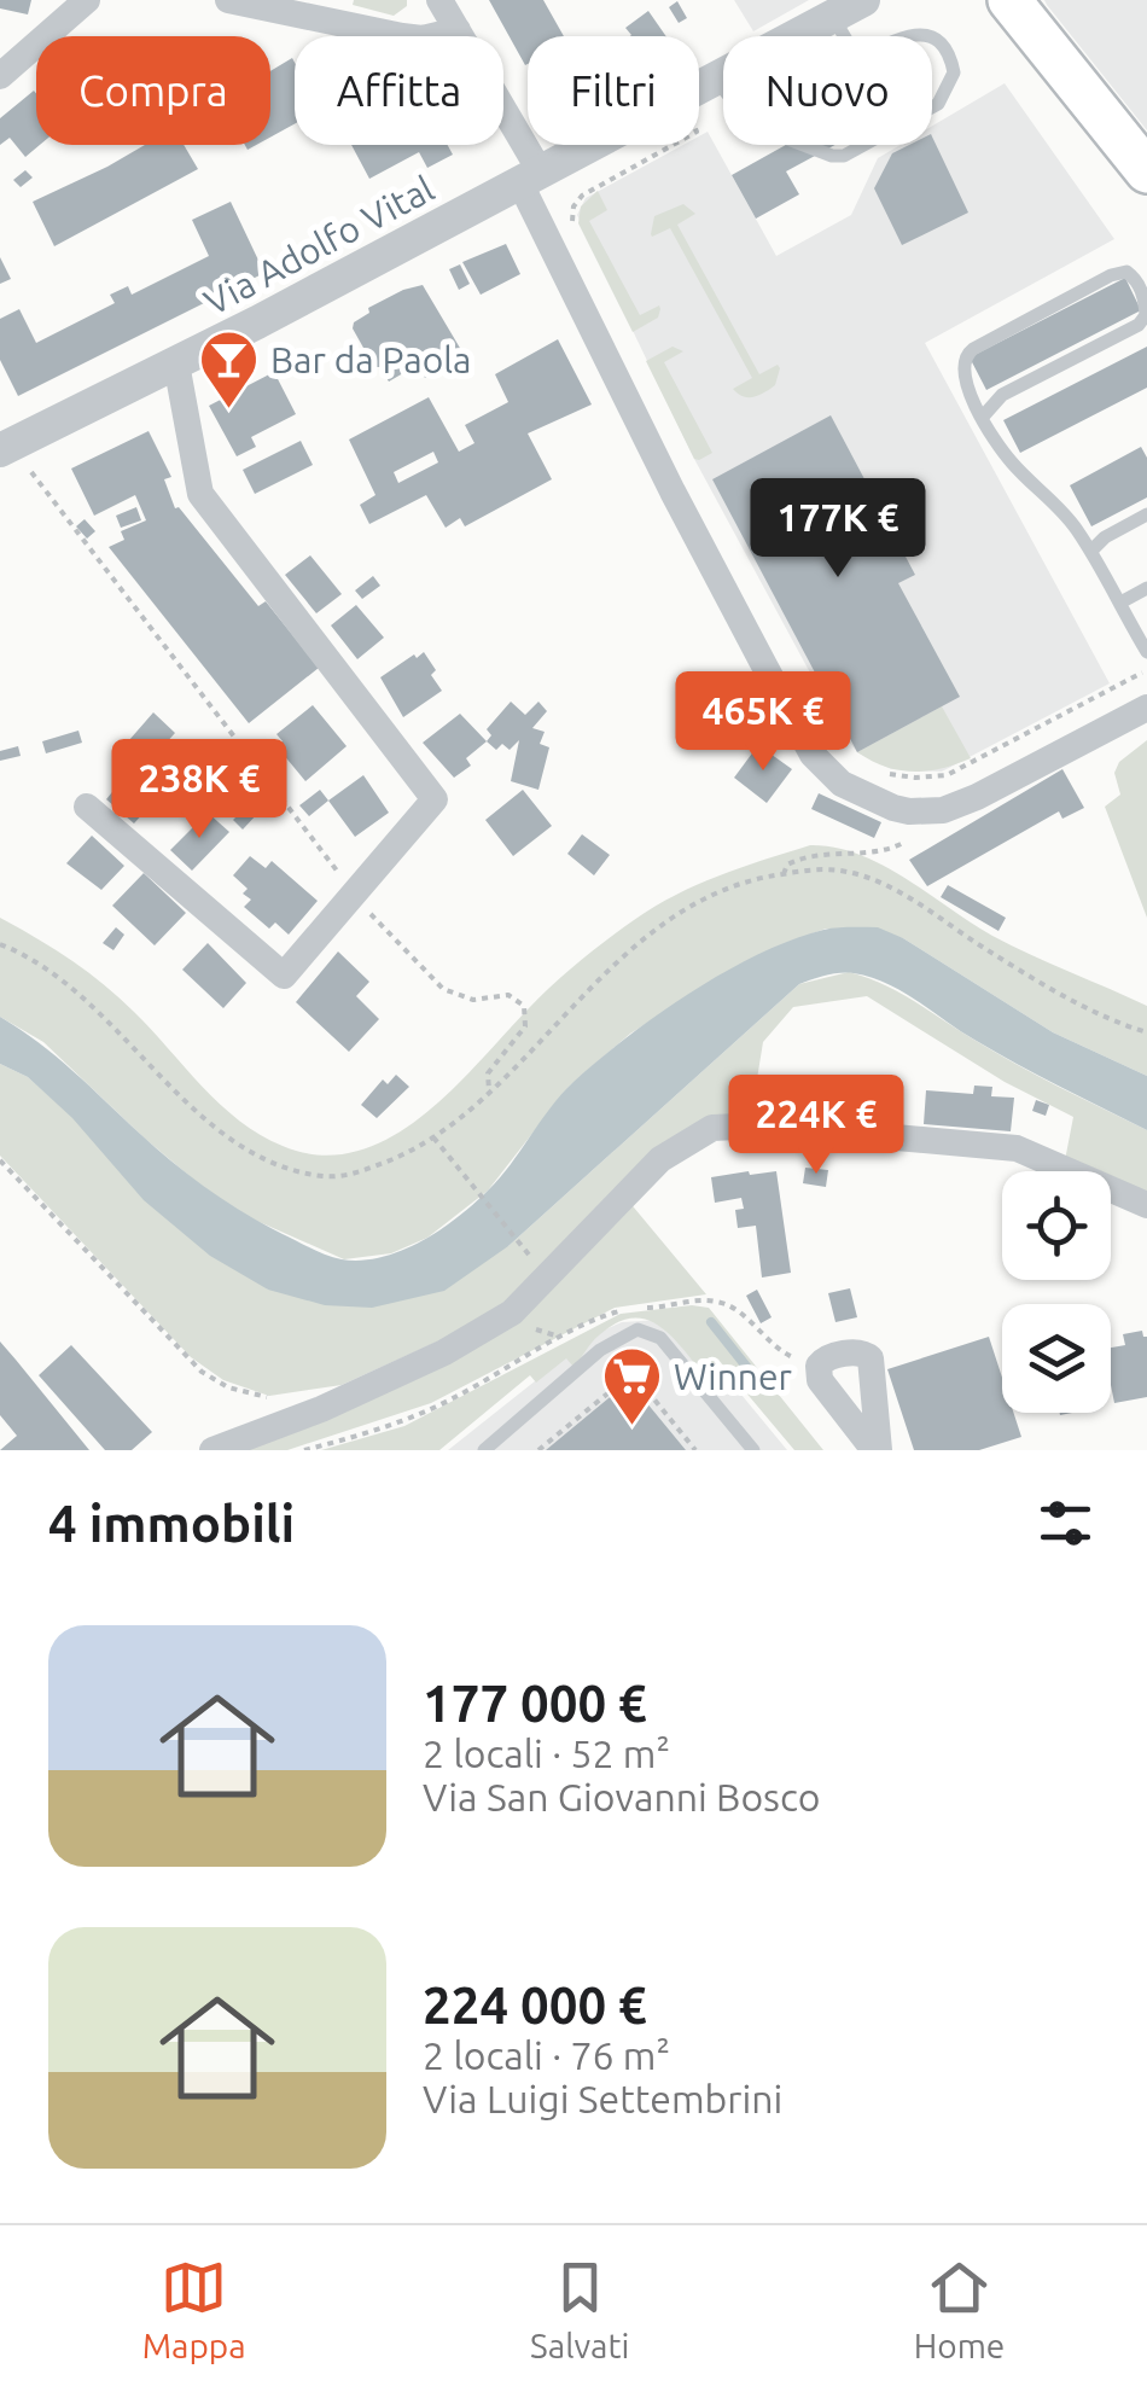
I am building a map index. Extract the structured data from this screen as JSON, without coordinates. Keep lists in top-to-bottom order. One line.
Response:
{"streets":{"street":["Via Adolfo Vital"]},"places":{"bar":["Bar da Paola"],"supermarket":["Winner"]},"page":{"chip":["Compra","Affitta","Filtri","Nuovo"],"price":["177K €","465K €","238K €","224K €"],"heading":"4 immobili","list":[{"name":"177 000 €","note":"2 locali · 52 m² · Via San Giovanni Bosco"},{"name":"224 000 €","note":"2 locali · 76 m² · Via Luigi Settembrini"}],"tabs":["Mappa","Salvati","Home"]}}
